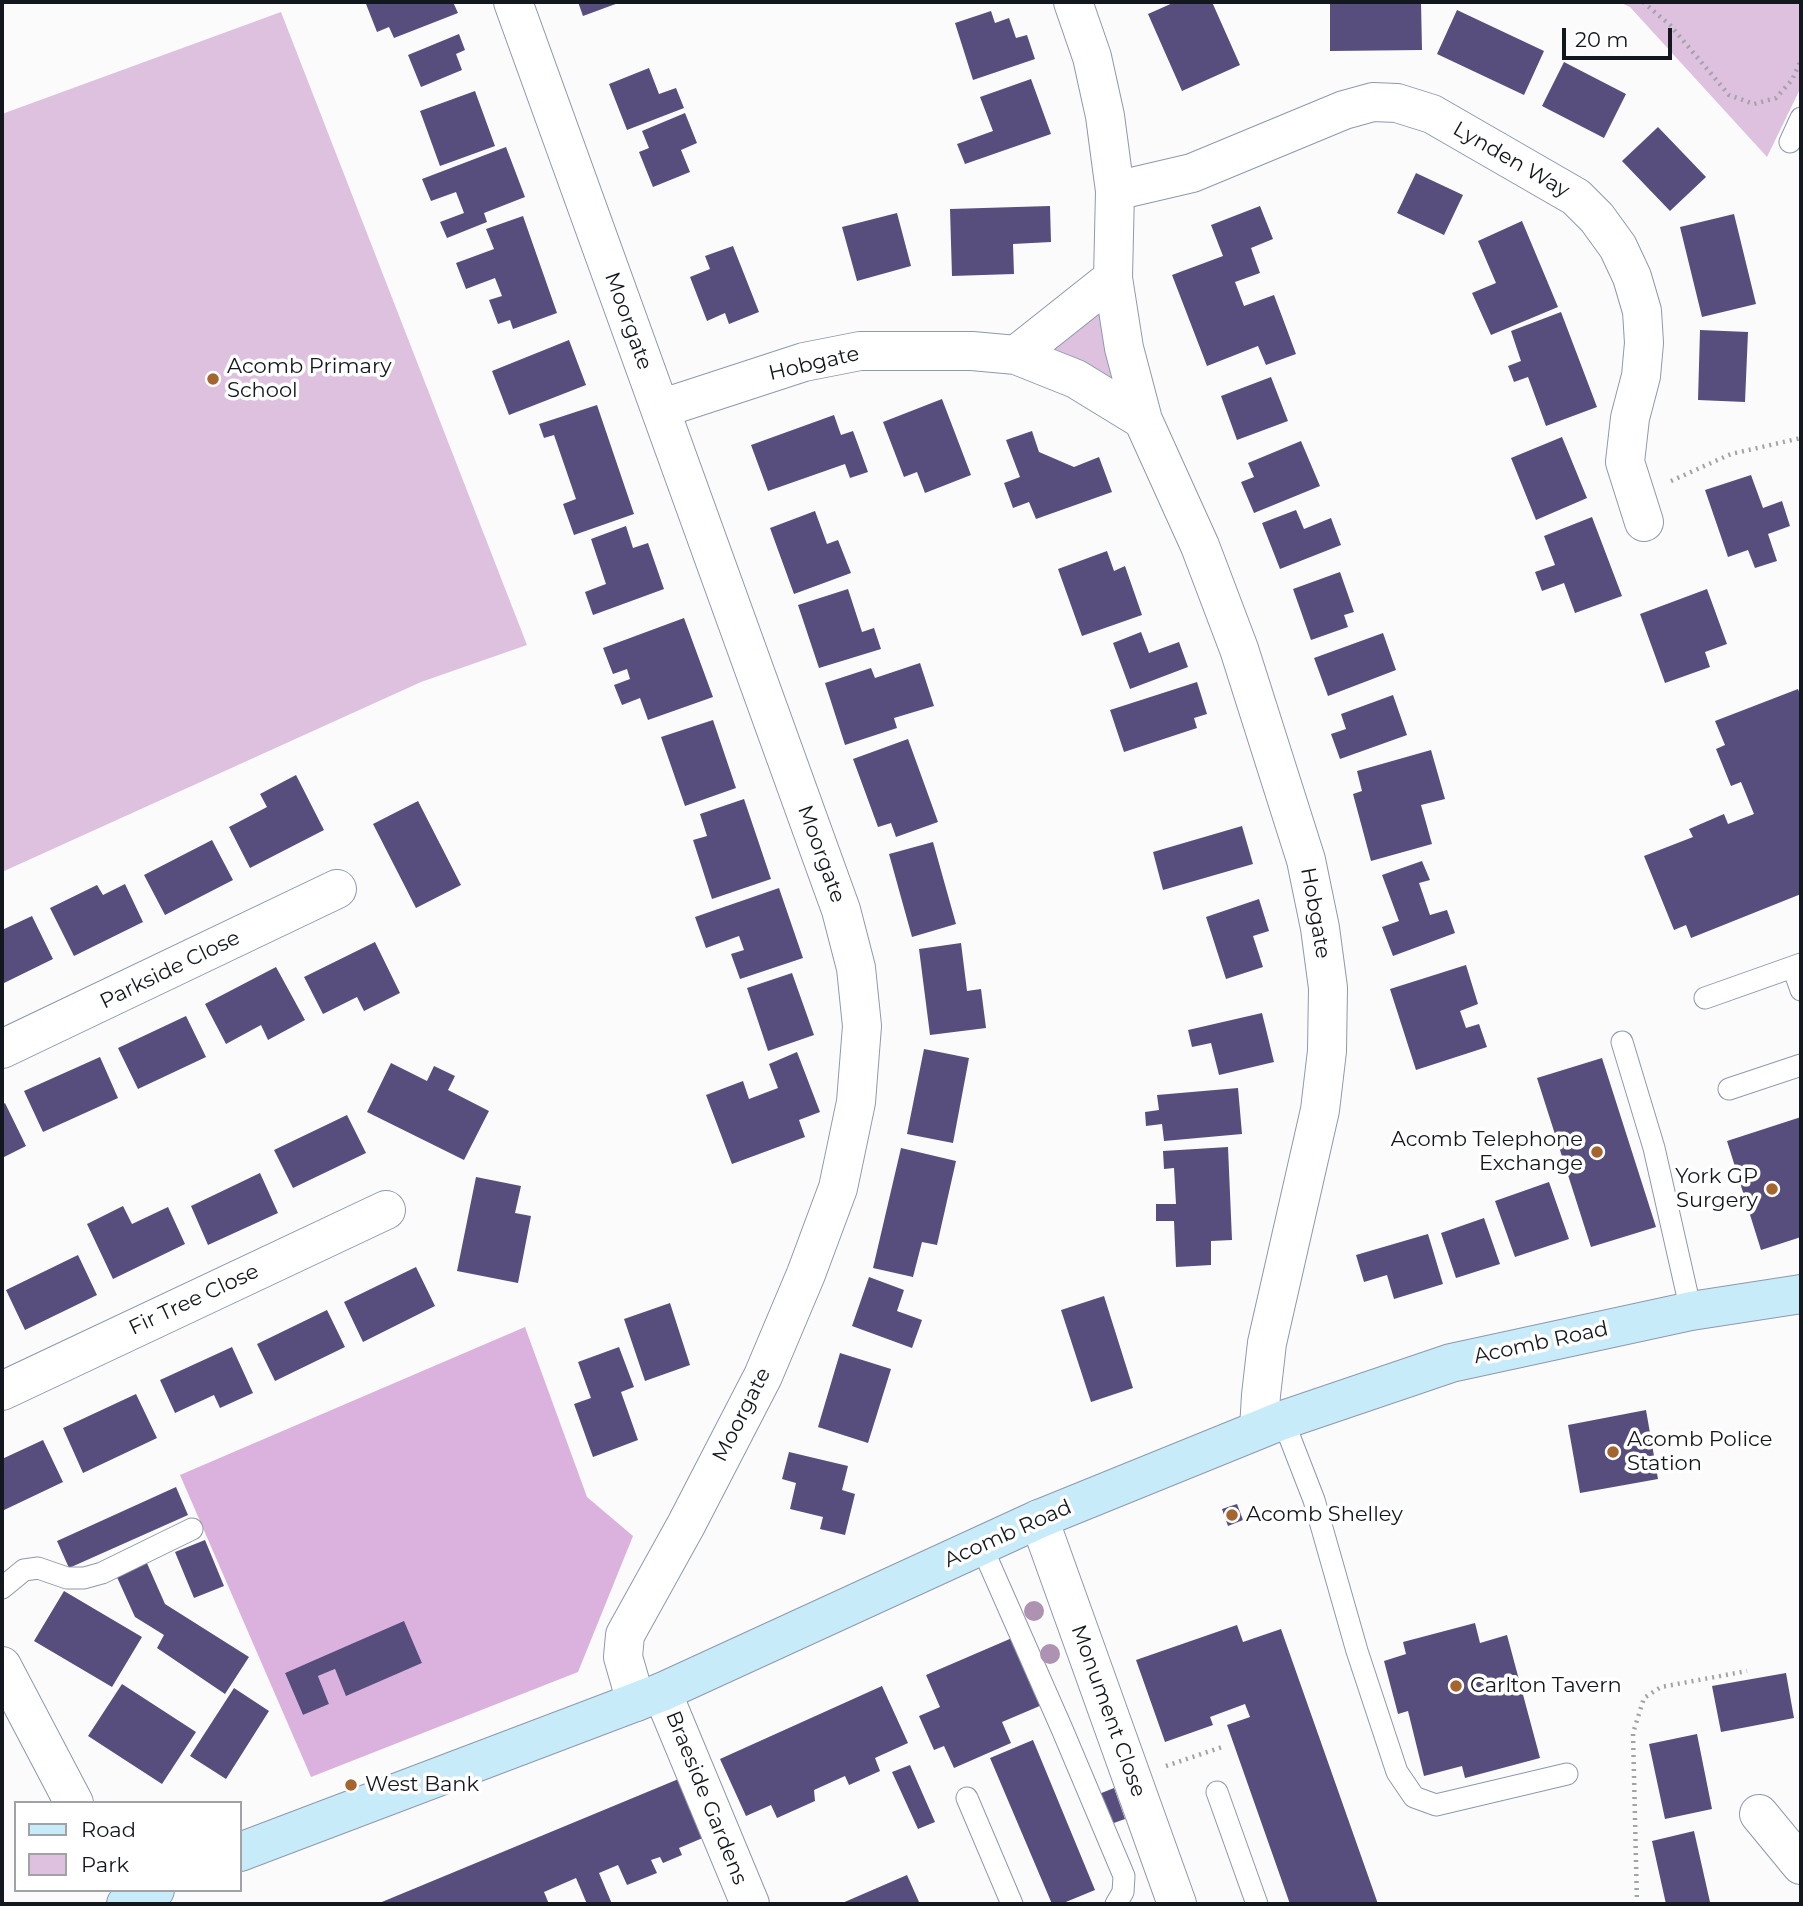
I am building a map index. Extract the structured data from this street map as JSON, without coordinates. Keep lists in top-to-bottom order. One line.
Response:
{"streets":{"main road":["Acomb Road"],"street":["Lynden Way","Moorgate","Hobgate","Parkside Close","Fir Tree Close","Monument Close","Braeside Gardens"]},"crossings":[["Lynden Way","Hobgate"],["Moorgate","Hobgate"],["Moorgate","Acomb Road"],["Moorgate","Braeside Gardens"],["Hobgate","Acomb Road"],["Acomb Road","Monument Close"],["Acomb Road","Braeside Gardens"]],"places":["Acomb Primary School","Acomb Telephone Exchange","York GP Surgery","Acomb Police Station","Acomb Shelley","Carlton Tavern","West Bank"],"legend":["Road","Park"],"scale_bar":"20 m"}
